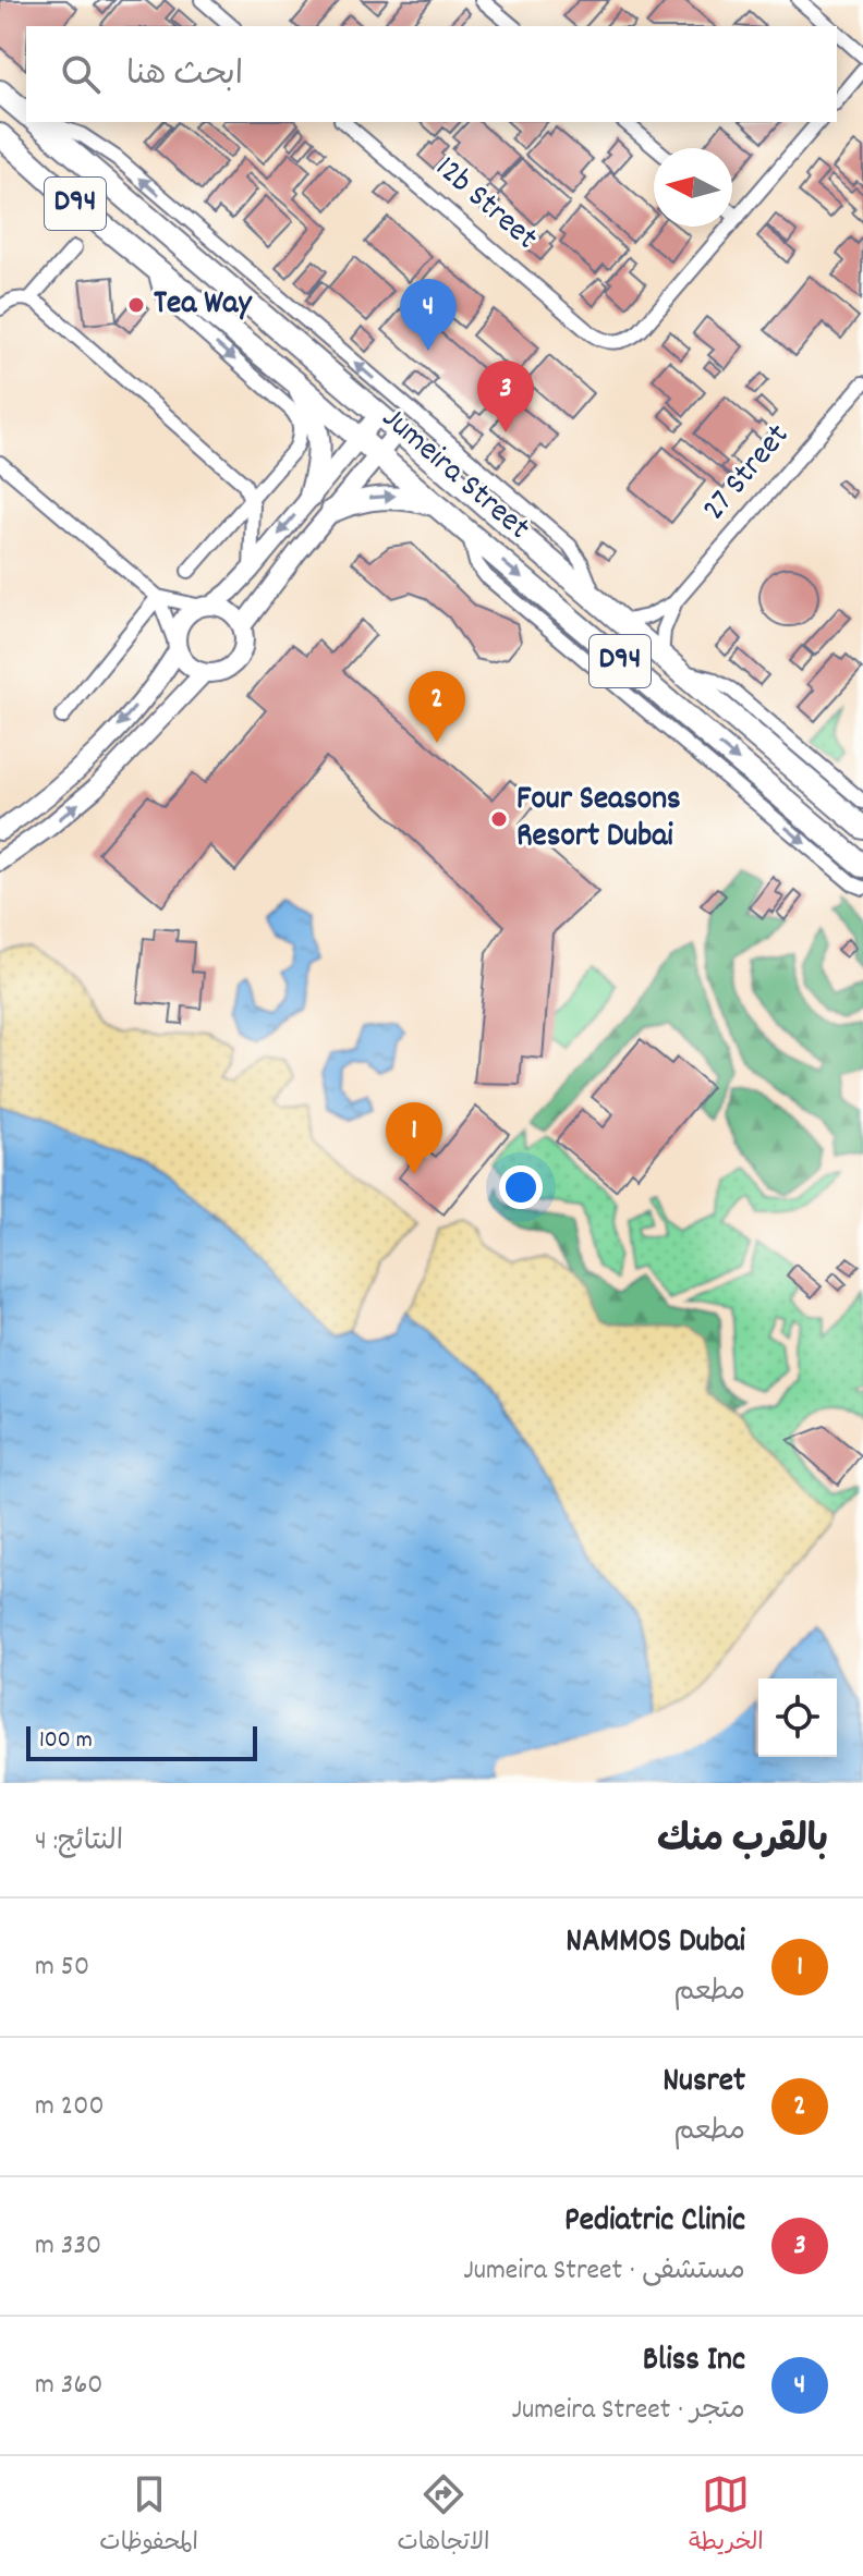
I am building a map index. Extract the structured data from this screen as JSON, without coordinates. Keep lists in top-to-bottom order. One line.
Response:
{"streets":{"main road":["D94","Jumeira Street"],"street":["12b Street","27 Street"]},"crossings":[["27 Street","Jumeira Street"]],"places":["Tea Way","Four Seasons Resort Dubai"],"scale_bar":"100 m","north":"left","page":{"search":"ابحث هنا","pins":["4","3","2","1"],"scale":"100 m","heading":["بالقرب منك","النتائج: 4"],"list":[{"mark":"1","name":"NAMMOS Dubai","note":"مطعم","value":"50 m"},{"mark":"2","name":"Nusret","note":"مطعم","value":"200 m"},{"mark":"3","name":"Pediatric Clinic","note":"مستشفى · Jumeira Street","value":"330 m"},{"mark":"4","name":"Bliss Inc","note":"متجر · Jumeira Street","value":"360 m"}],"nav":["الخريطة","الاتجاهات","المحفوظات"]}}
